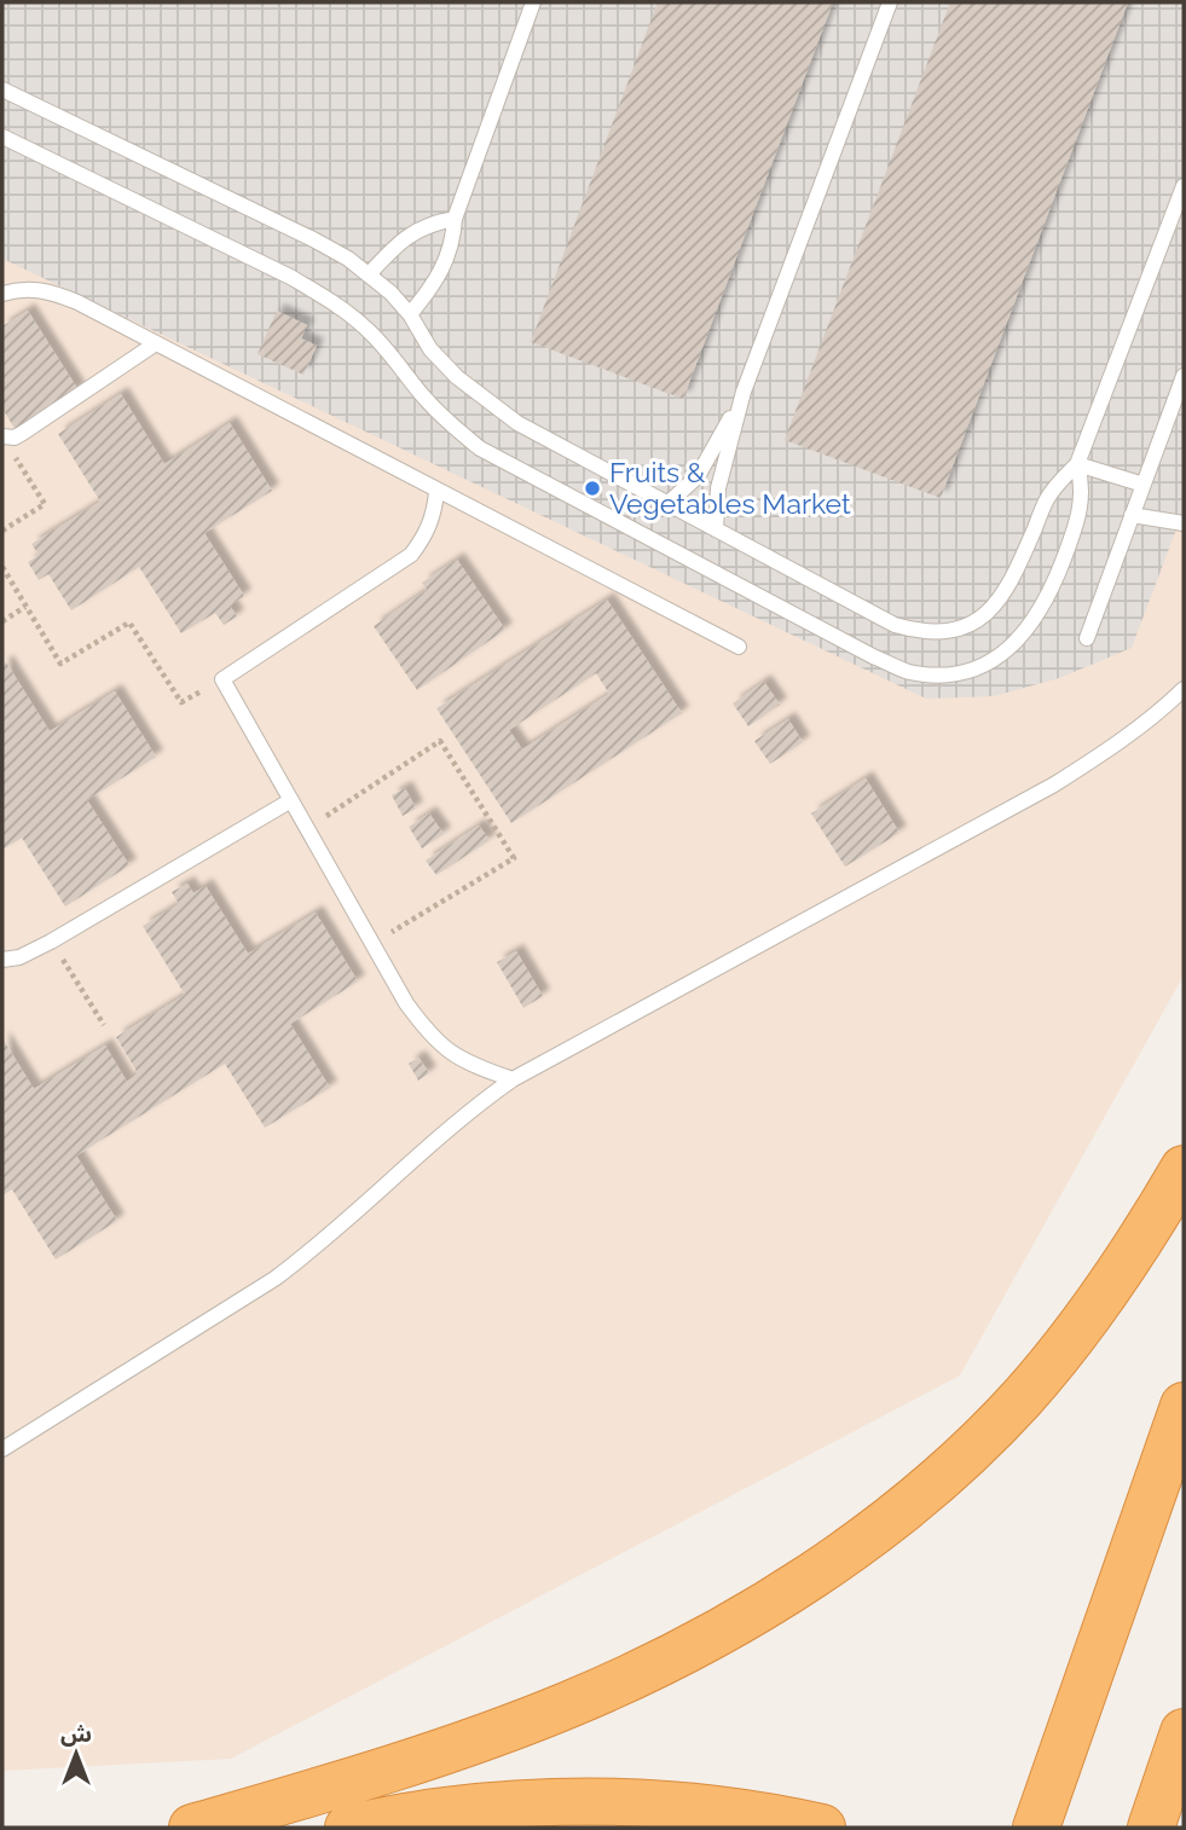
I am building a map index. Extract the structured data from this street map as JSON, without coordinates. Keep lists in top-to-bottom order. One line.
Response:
{"places":["Fruits & Vegetables Market"],"north":"top"}
